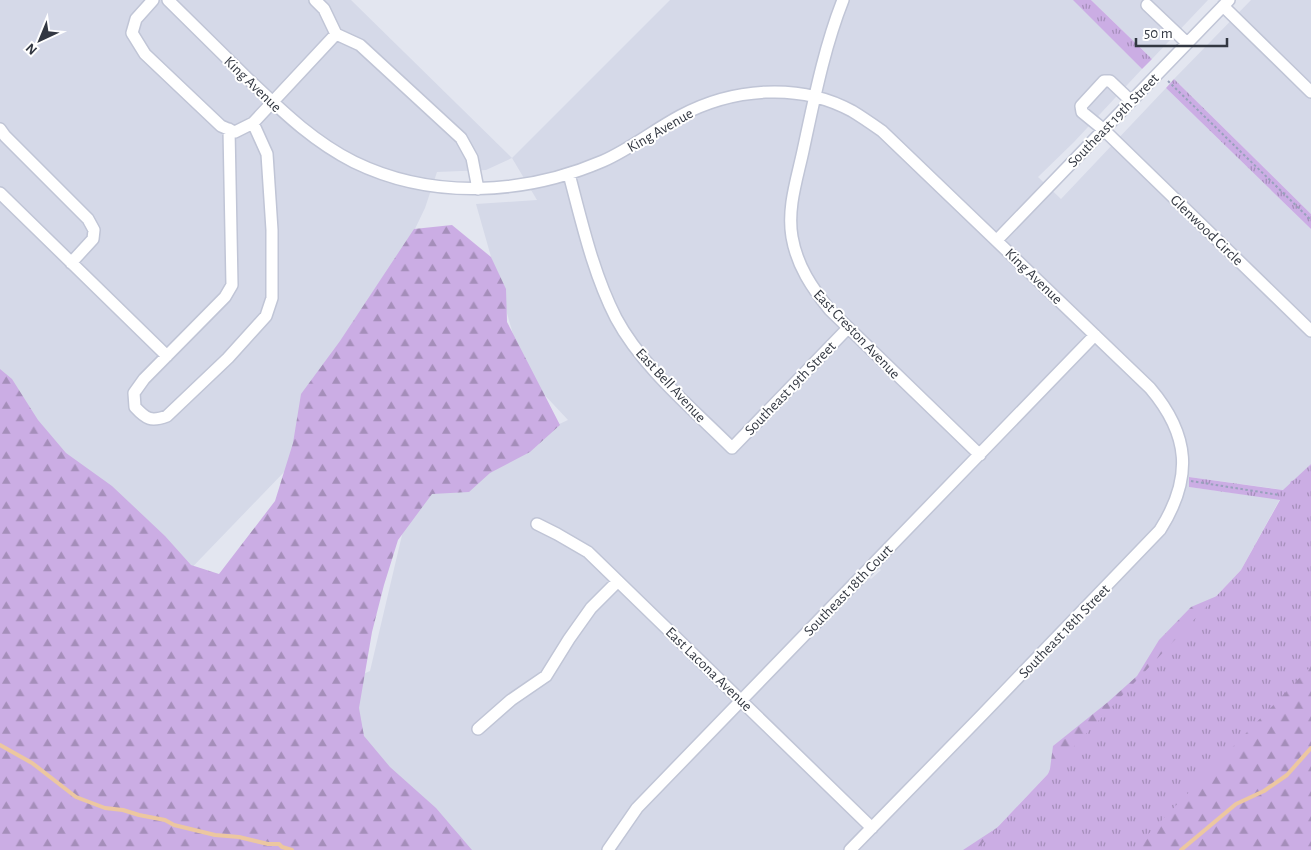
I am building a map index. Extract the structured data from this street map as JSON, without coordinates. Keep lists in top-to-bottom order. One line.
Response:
{"streets":{"street":["King Avenue","Southeast 19th Street","Glenwood Circle","East Creston Avenue","East Bell Avenue","Southeast 18th Court","Southeast 18th Street","East Lacona Avenue"]},"crossings":[["King Avenue","Southeast 19th Street"],["King Avenue","East Creston Avenue"],["King Avenue","East Bell Avenue"],["King Avenue","Southeast 18th Court"],["King Avenue","Southeast 18th Street"],["Southeast 19th Street","Glenwood Circle"],["Southeast 19th Street","East Creston Avenue"],["Southeast 19th Street","East Bell Avenue"],["East Creston Avenue","Southeast 18th Court"],["Southeast 18th Court","East Lacona Avenue"],["Southeast 18th Street","East Lacona Avenue"]],"scale_bar":"50 m","north":"bottom left"}
